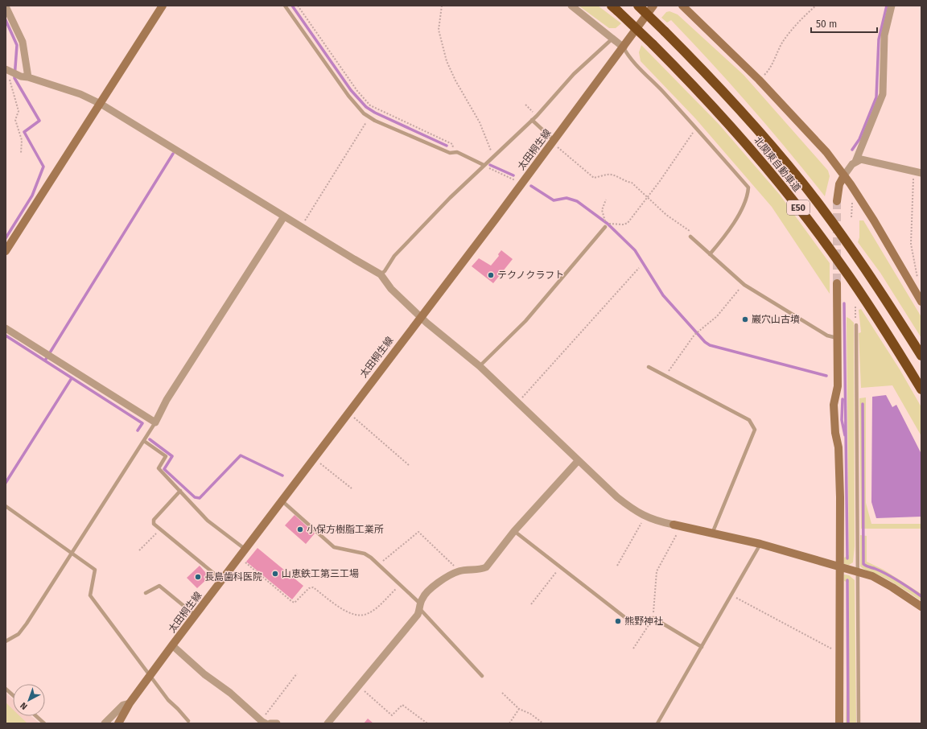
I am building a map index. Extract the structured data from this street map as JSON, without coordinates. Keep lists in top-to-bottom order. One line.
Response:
{"streets":{"highway":["北関東自動車道","E50"],"street":["太田桐生線"]},"places":["テクノクラフト","巖穴山古墳","小保方樹脂工業所","山恵鉄工第三工場","長島歯科医院","熊野神社"],"scale_bar":"50 m","north":"bottom left"}
